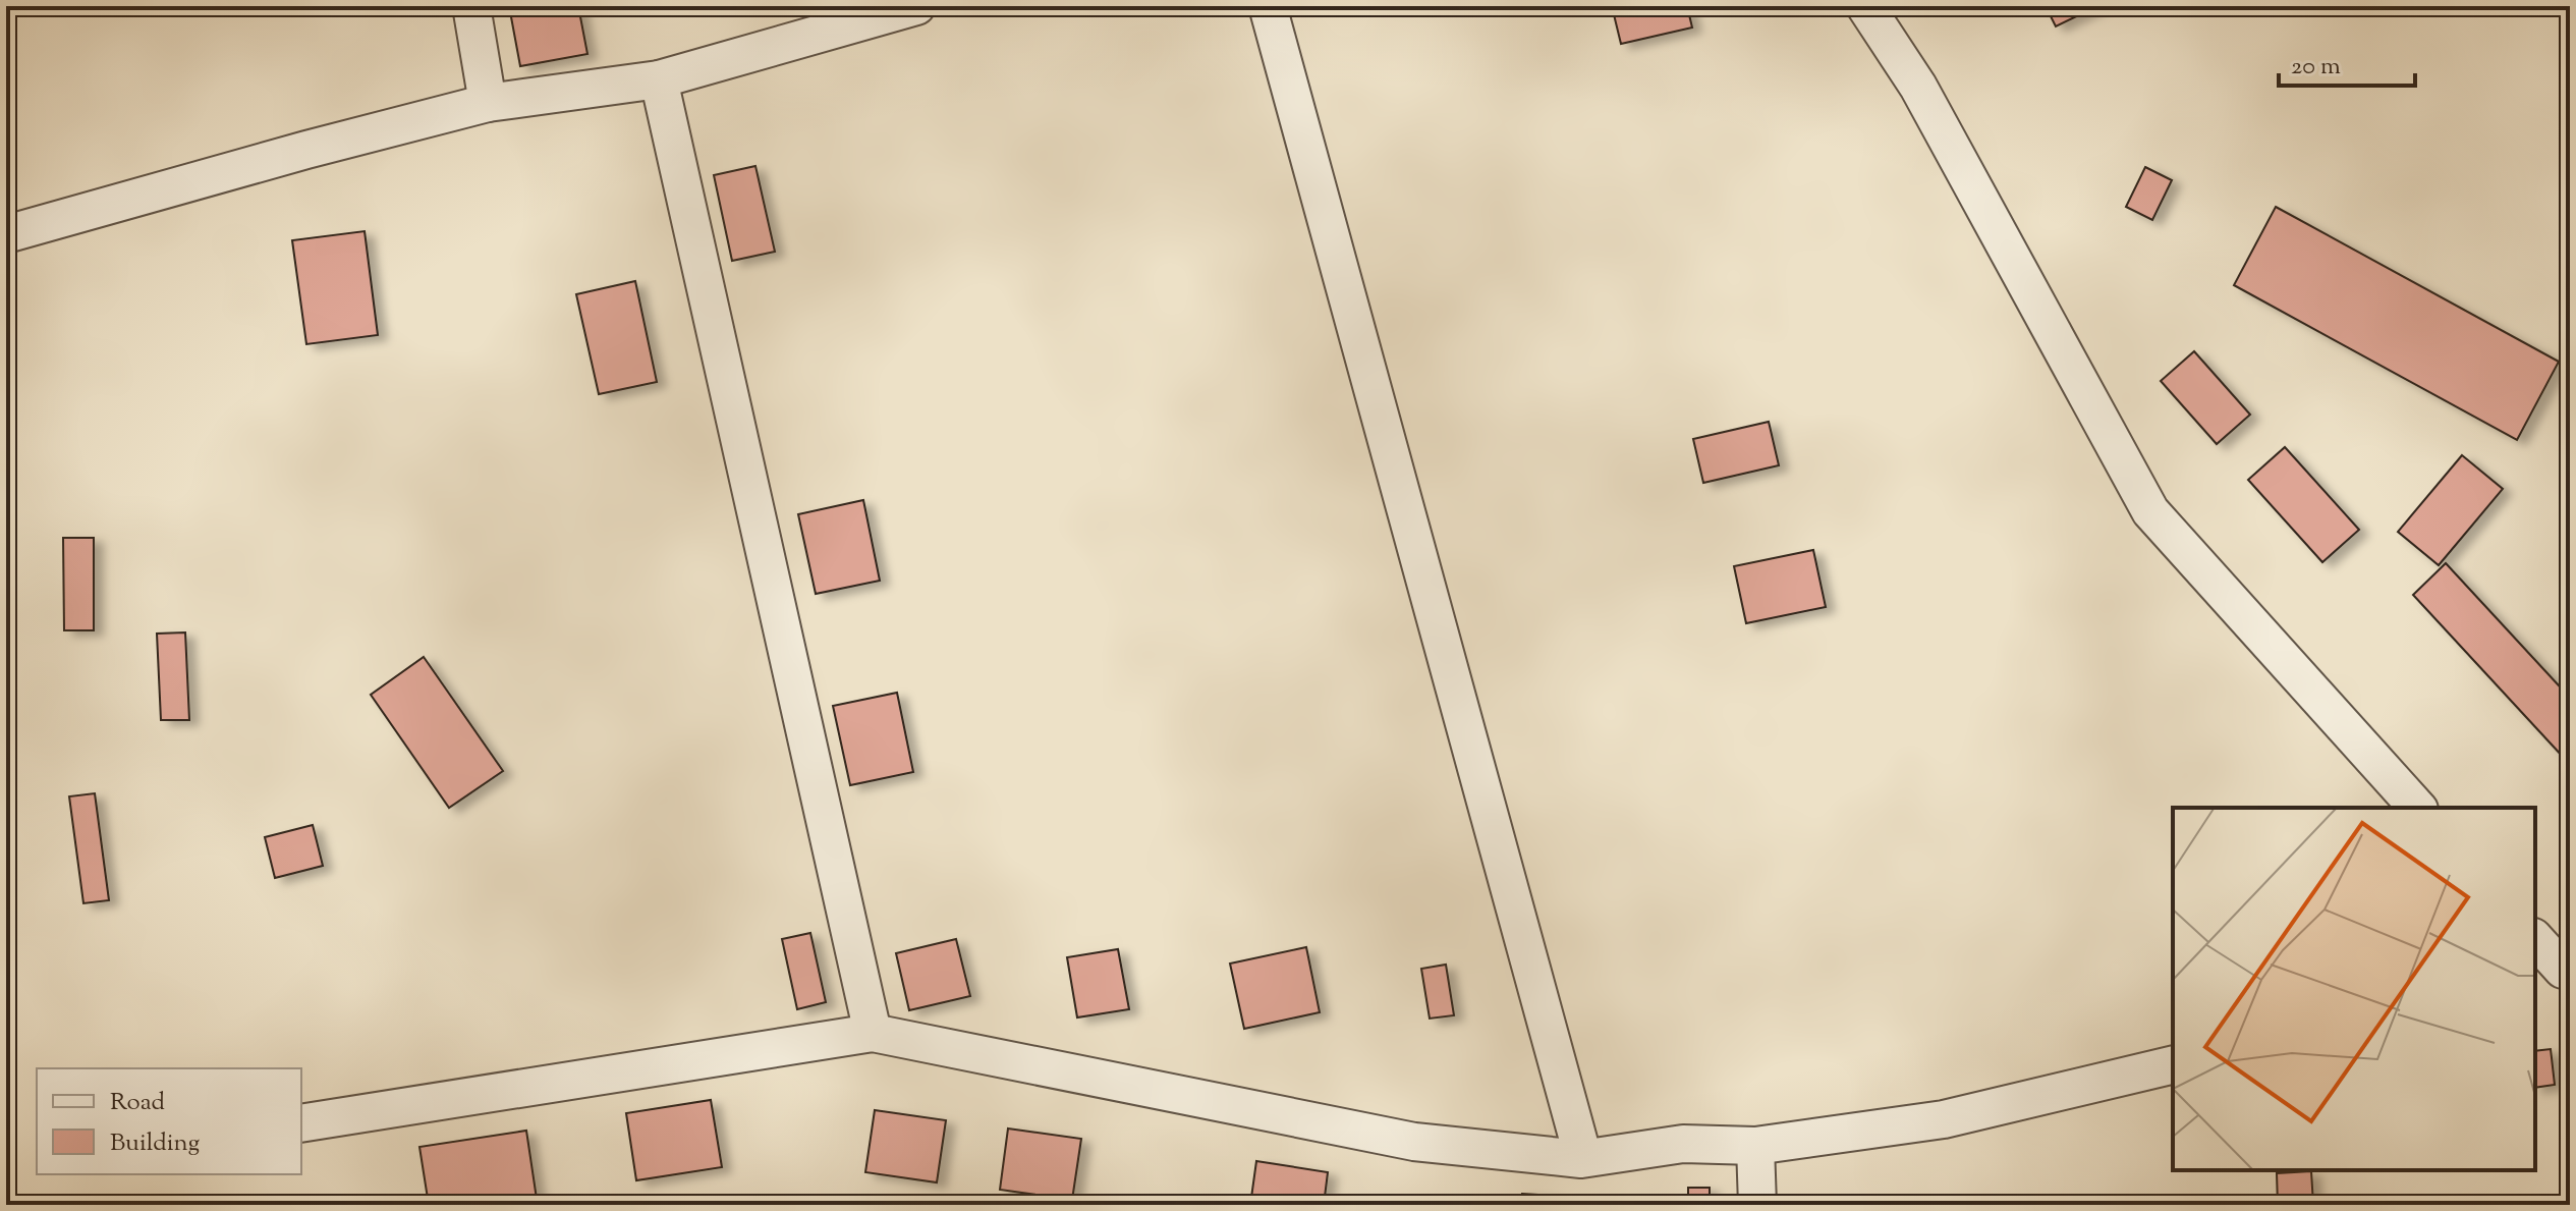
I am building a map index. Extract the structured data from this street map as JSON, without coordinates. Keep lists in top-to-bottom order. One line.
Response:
{"legend":["Road","Building"],"scale_bar":"20 m"}
